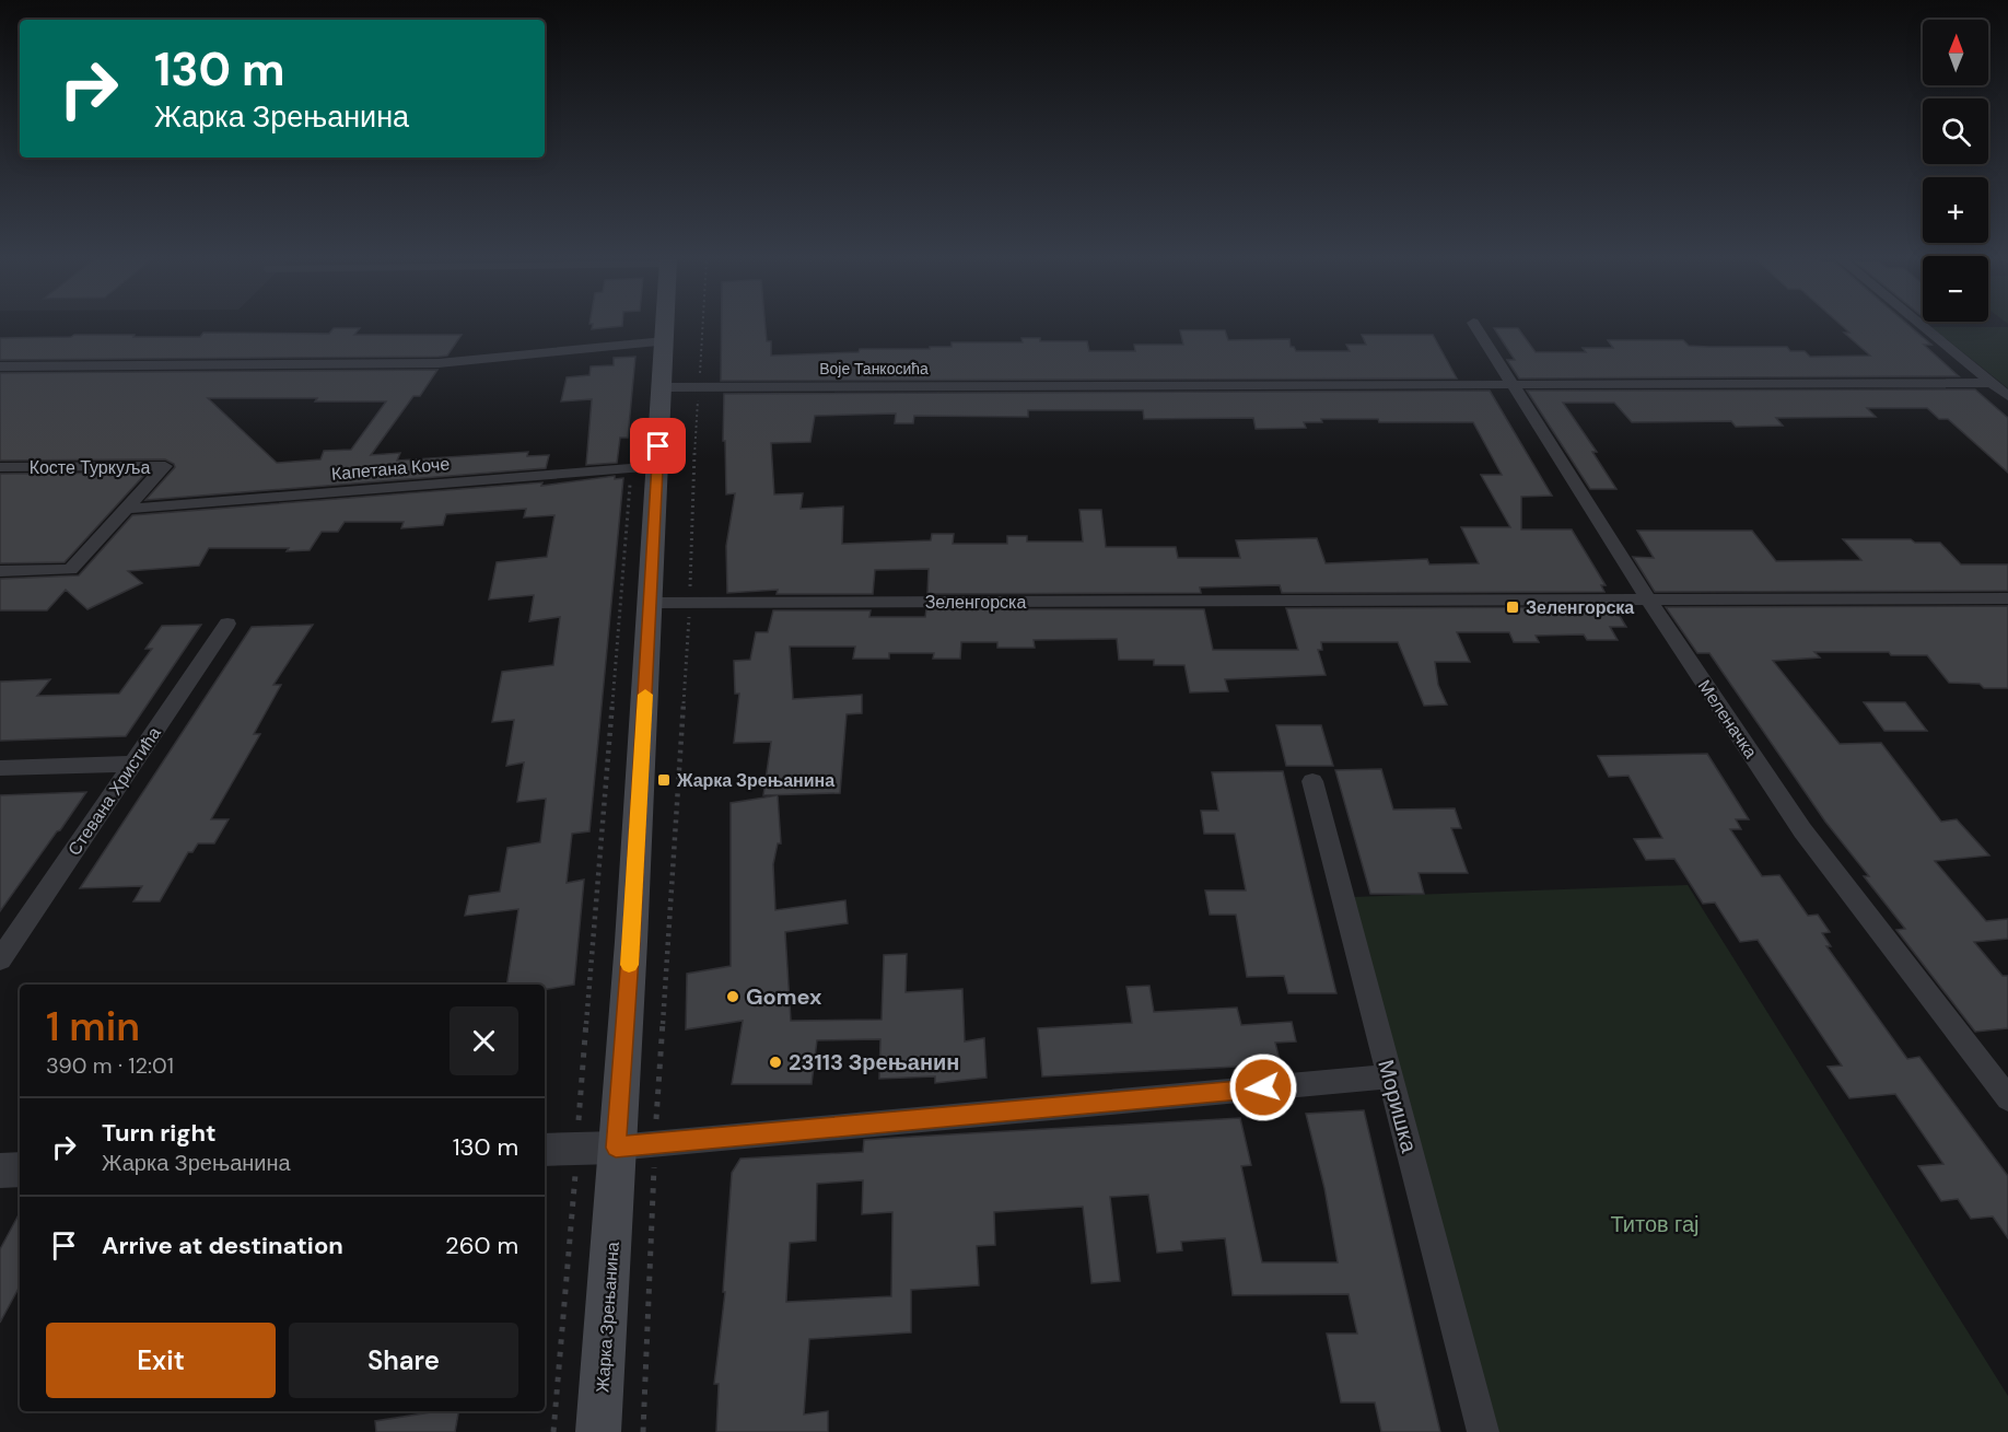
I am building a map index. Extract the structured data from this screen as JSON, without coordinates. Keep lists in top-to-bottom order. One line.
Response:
{"streets":{"main road":["Жарка Зрењанина"],"street":["Воје Танкосића","Косте Туркуља","Капетана Коче","Зеленгорска","Меленачка","Стевана Христића","Моришка"]},"crossings":[["Воје Танкосића","Меленачка"],["Воје Танкосића","Жарка Зрењанина"],["Косте Туркуља","Капетана Коче"],["Капетана Коче","Жарка Зрењанина"],["Зеленгорска","Меленачка"],["Зеленгорска","Жарка Зрењанина"]],"parks":["Титов гај"],"places":{"transit":["Зеленгорска","Жарка Зрењанина"],"other":["Gomex","23113 Зрењанин"]},"north":"top","page":{"map_buttons":["+","−"],"turn":["130 m","Жарка Зрењанина"],"heading":["1 min","390 m · 12:01"],"list":[{"name":"Turn right","note":"Жарка Зрењанина","value":"130 m"},{"name":"Arrive at destination","value":"260 m"}],"buttons":["Exit","Share"]}}
